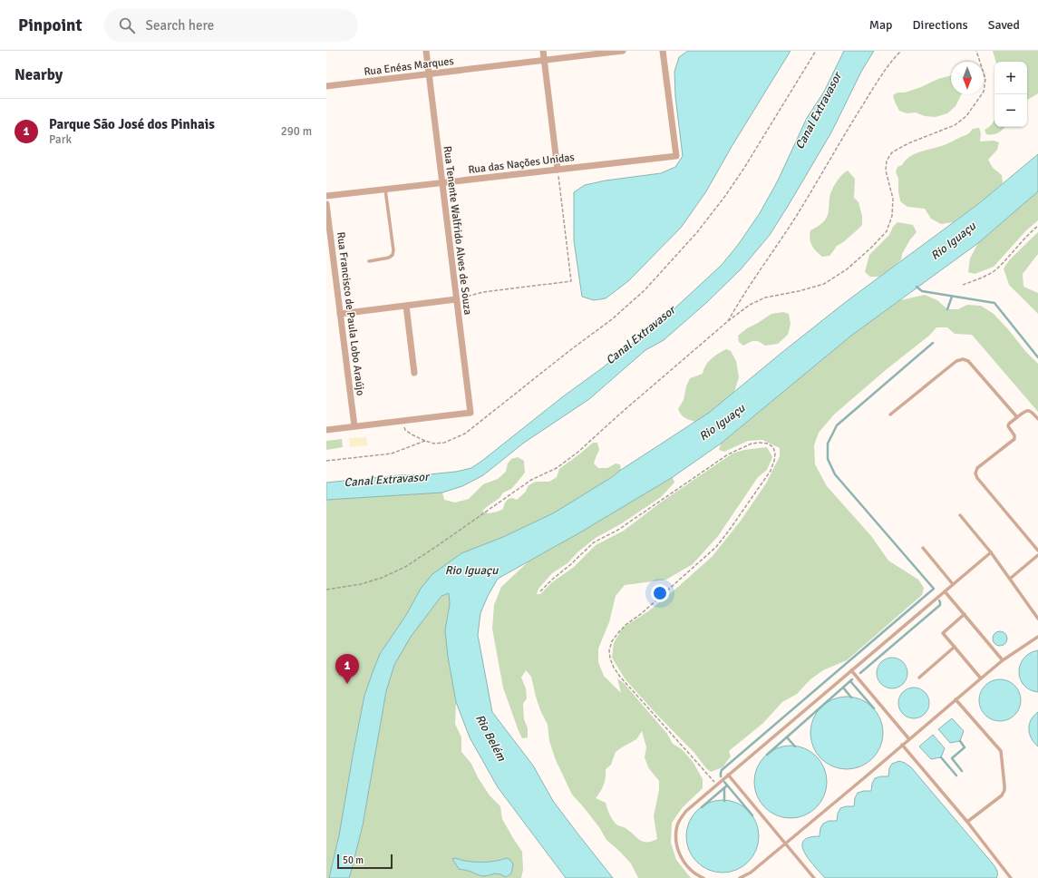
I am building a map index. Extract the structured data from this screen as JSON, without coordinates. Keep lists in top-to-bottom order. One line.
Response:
{"streets":{"street":["Rua Enéas Marques","Rua das Nações Unidas","Rua Tenente Walfrido Alves de Souza","Rua Francisco de Paula Lobo Araújo"]},"crossings":[["Rua Enéas Marques","Rua Tenente Walfrido Alves de Souza"],["Rua das Nações Unidas","Rua Tenente Walfrido Alves de Souza"]],"water":["Canal Extravasor","Rio Iguaçu","Rio Belém"],"scale_bar":"50 m","north":"bottom","page":{"header":"Pinpoint","search":"Search here","nav":["Map","Directions","Saved"],"heading":"Nearby","map_buttons":["+","−"],"list":[{"mark":"1","name":"Parque São José dos Pinhais","note":"Park","value":"290 m"}],"pins":"1","scale":"50 m"}}
